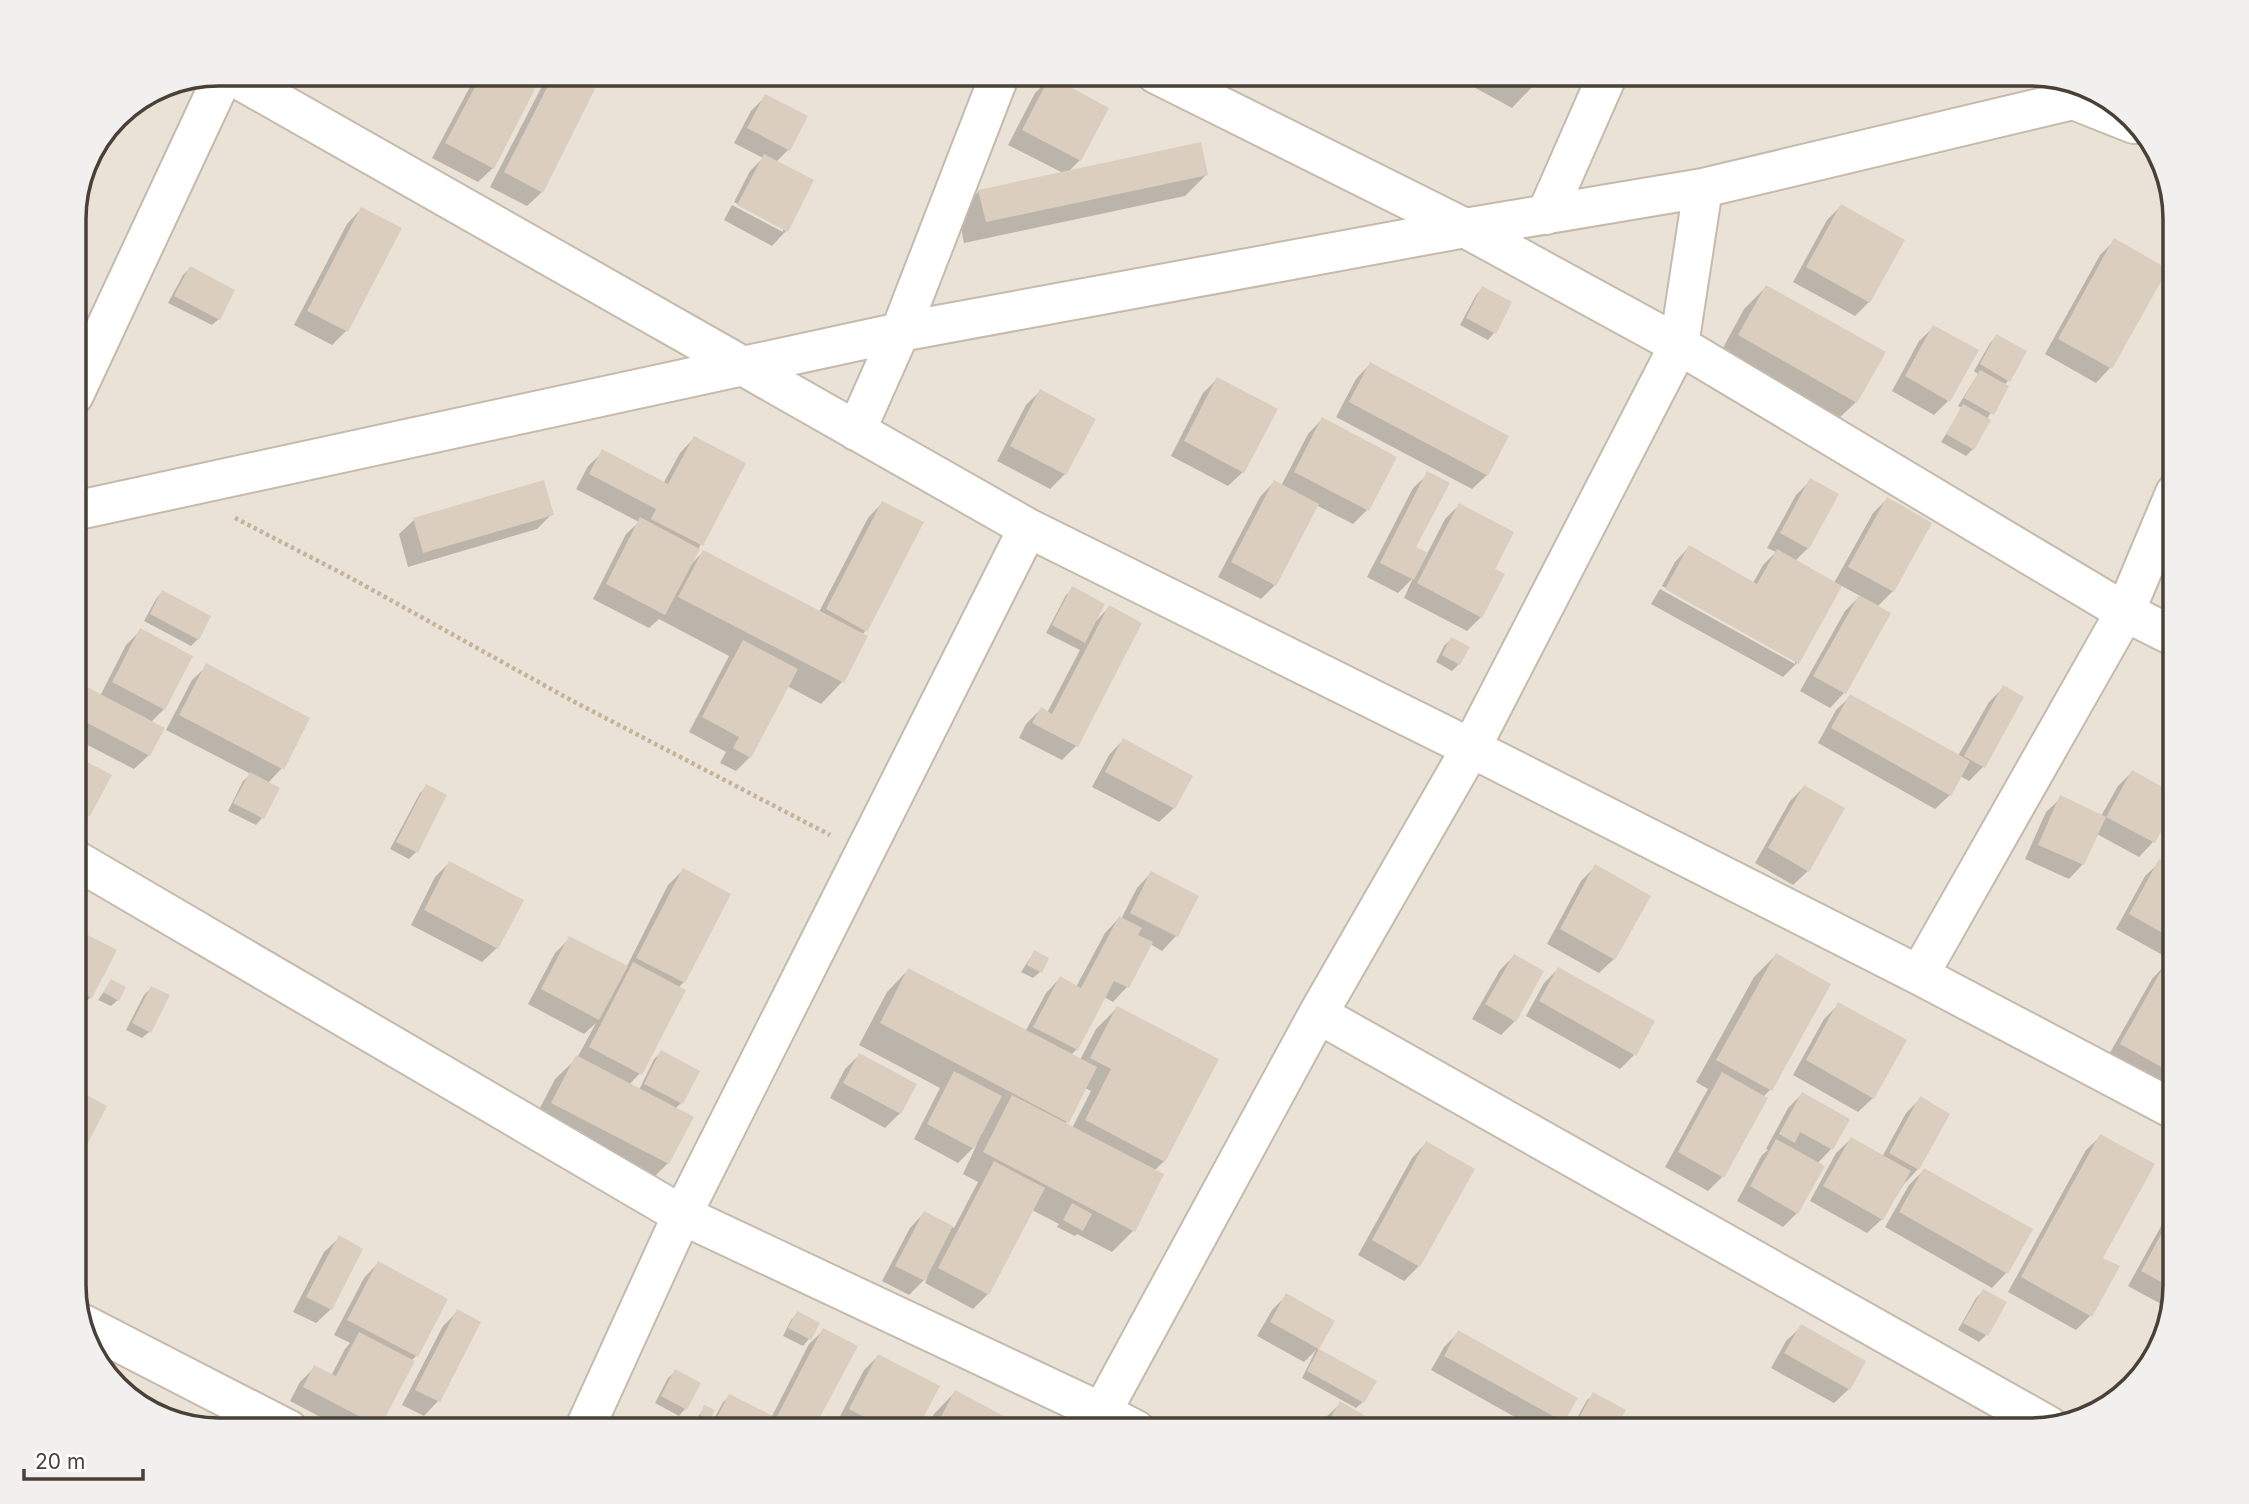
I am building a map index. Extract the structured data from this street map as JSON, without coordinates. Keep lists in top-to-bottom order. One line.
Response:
{"scale_bar":"20 m"}
